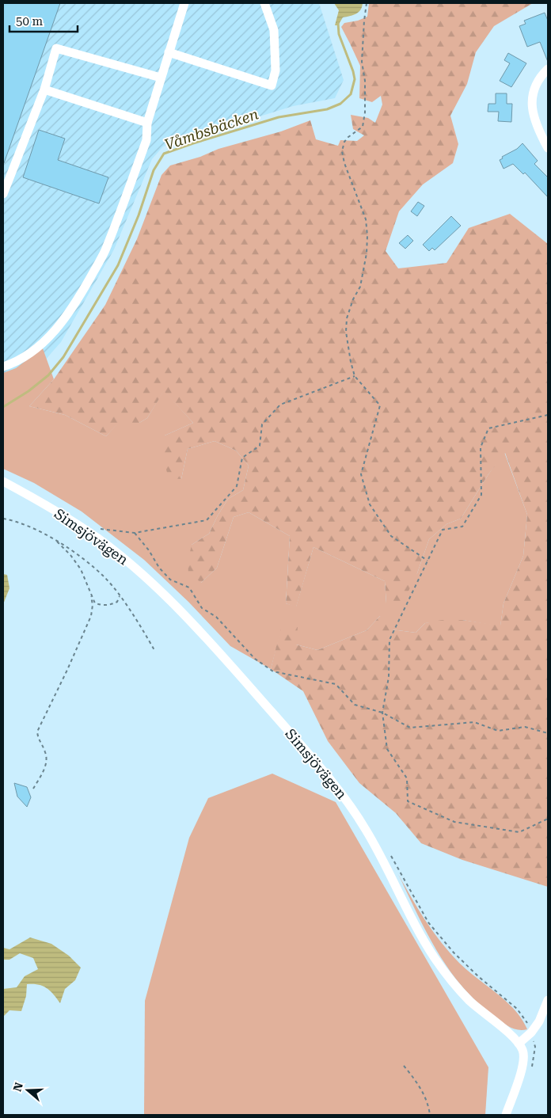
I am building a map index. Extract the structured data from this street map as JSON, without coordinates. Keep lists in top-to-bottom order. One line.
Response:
{"streets":{"street":["Simsjövägen"]},"water":["Våmbsbäcken"],"scale_bar":"50 m","north":"left"}
